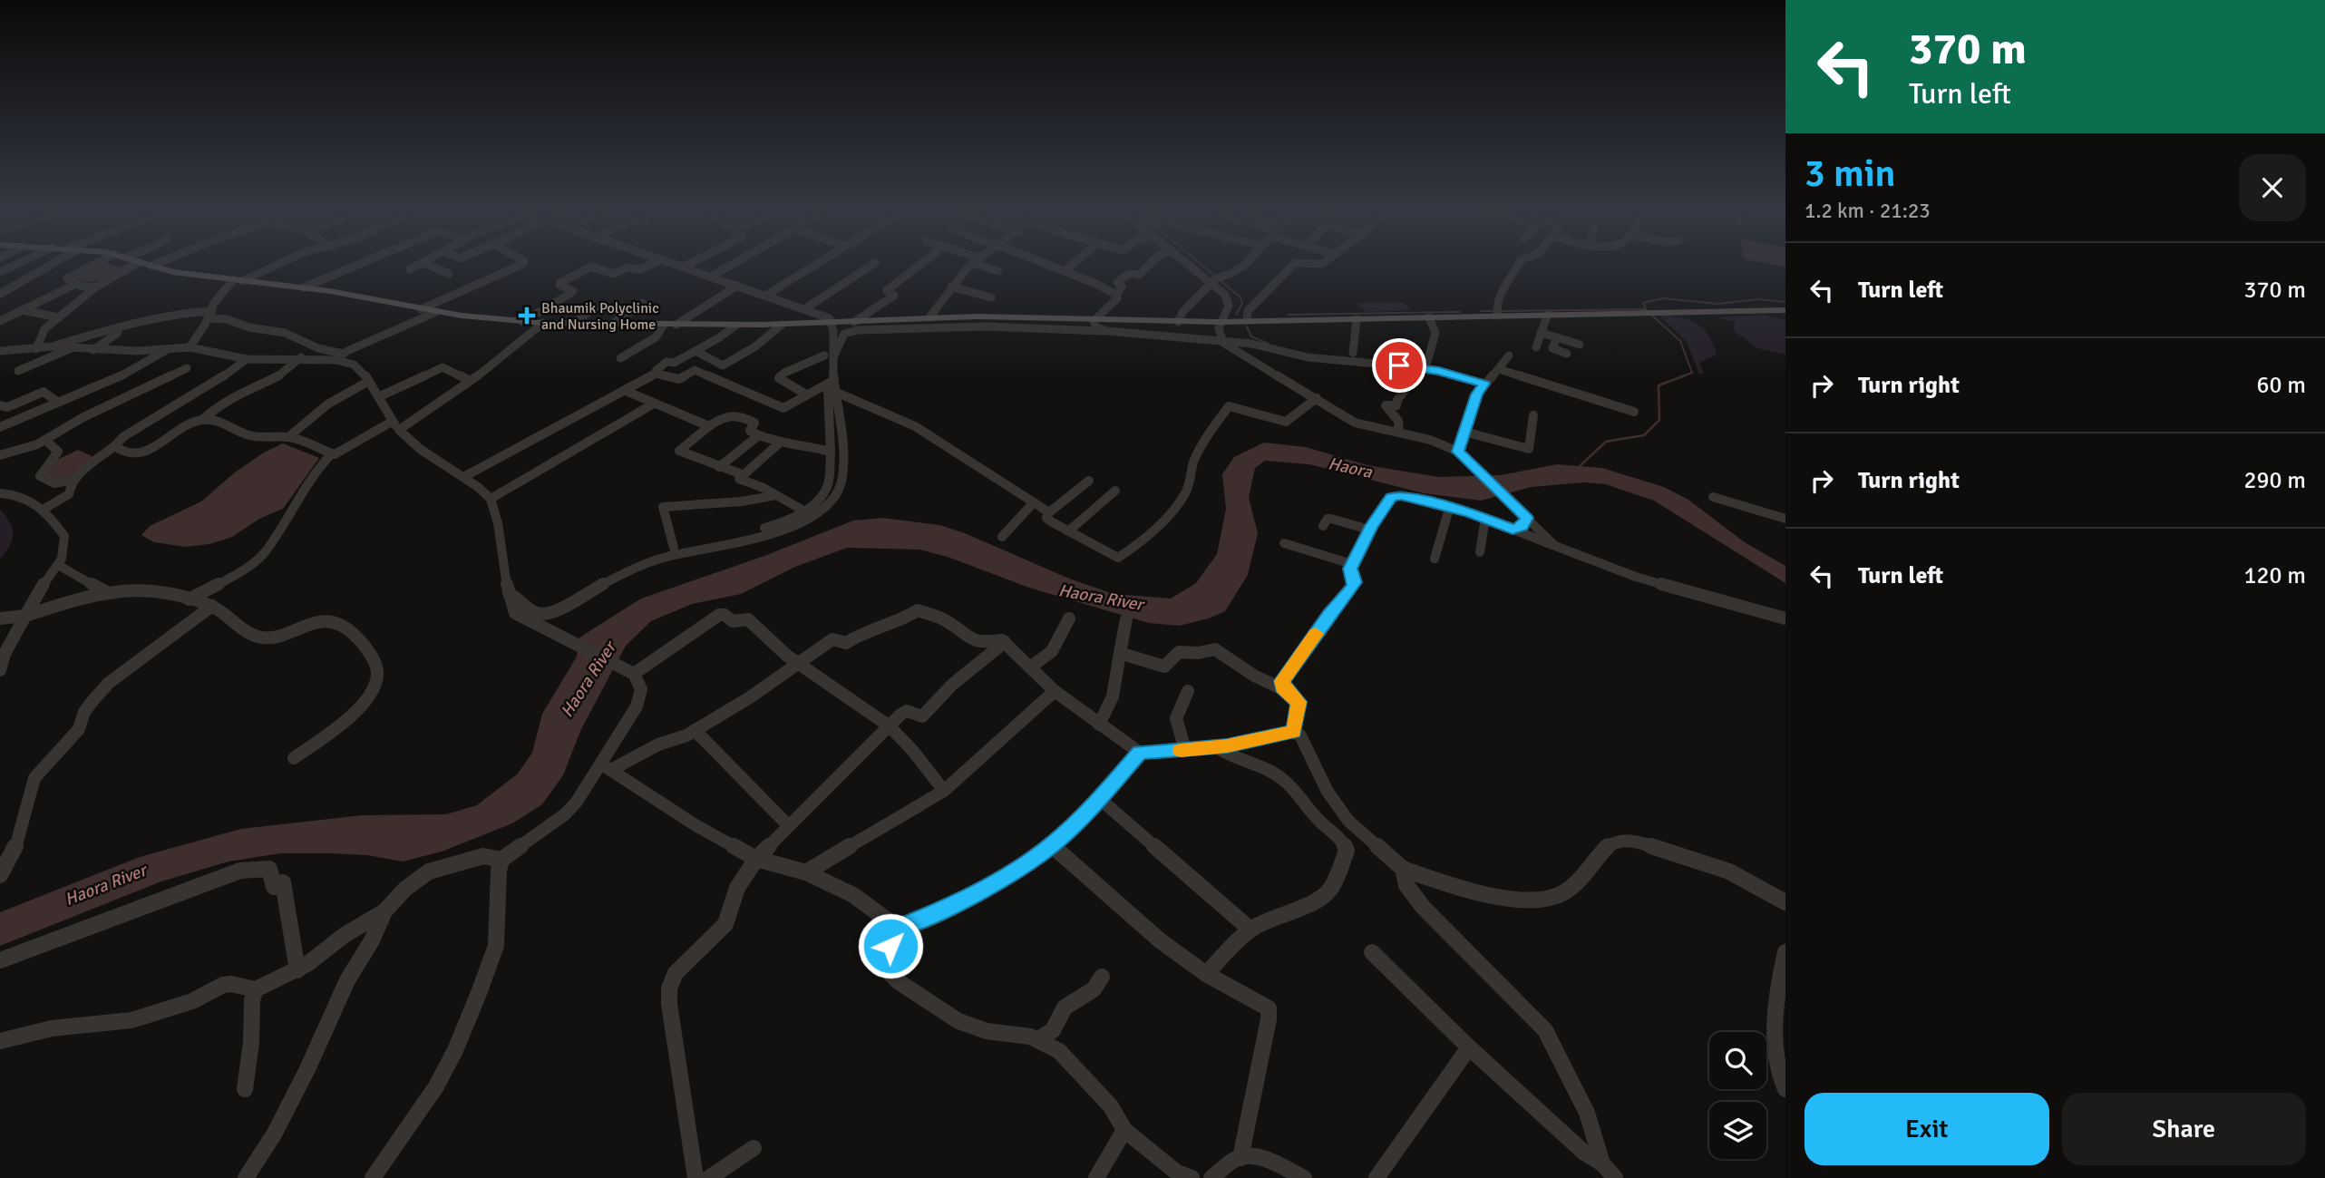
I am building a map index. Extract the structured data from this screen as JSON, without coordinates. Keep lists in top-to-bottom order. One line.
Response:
{"water":["Haora","Haora River"],"places":{"health":["Bhaumik Polyclinic and Nursing Home"]},"page":{"turn":["370 m","Turn left"],"heading":["3 min","1.2 km · 21:23"],"list":[{"name":"Turn left","value":"370 m"},{"name":"Turn right","value":"60 m"},{"name":"Turn right","value":"290 m"},{"name":"Turn left","value":"120 m"}],"buttons":["Exit","Share"]}}
